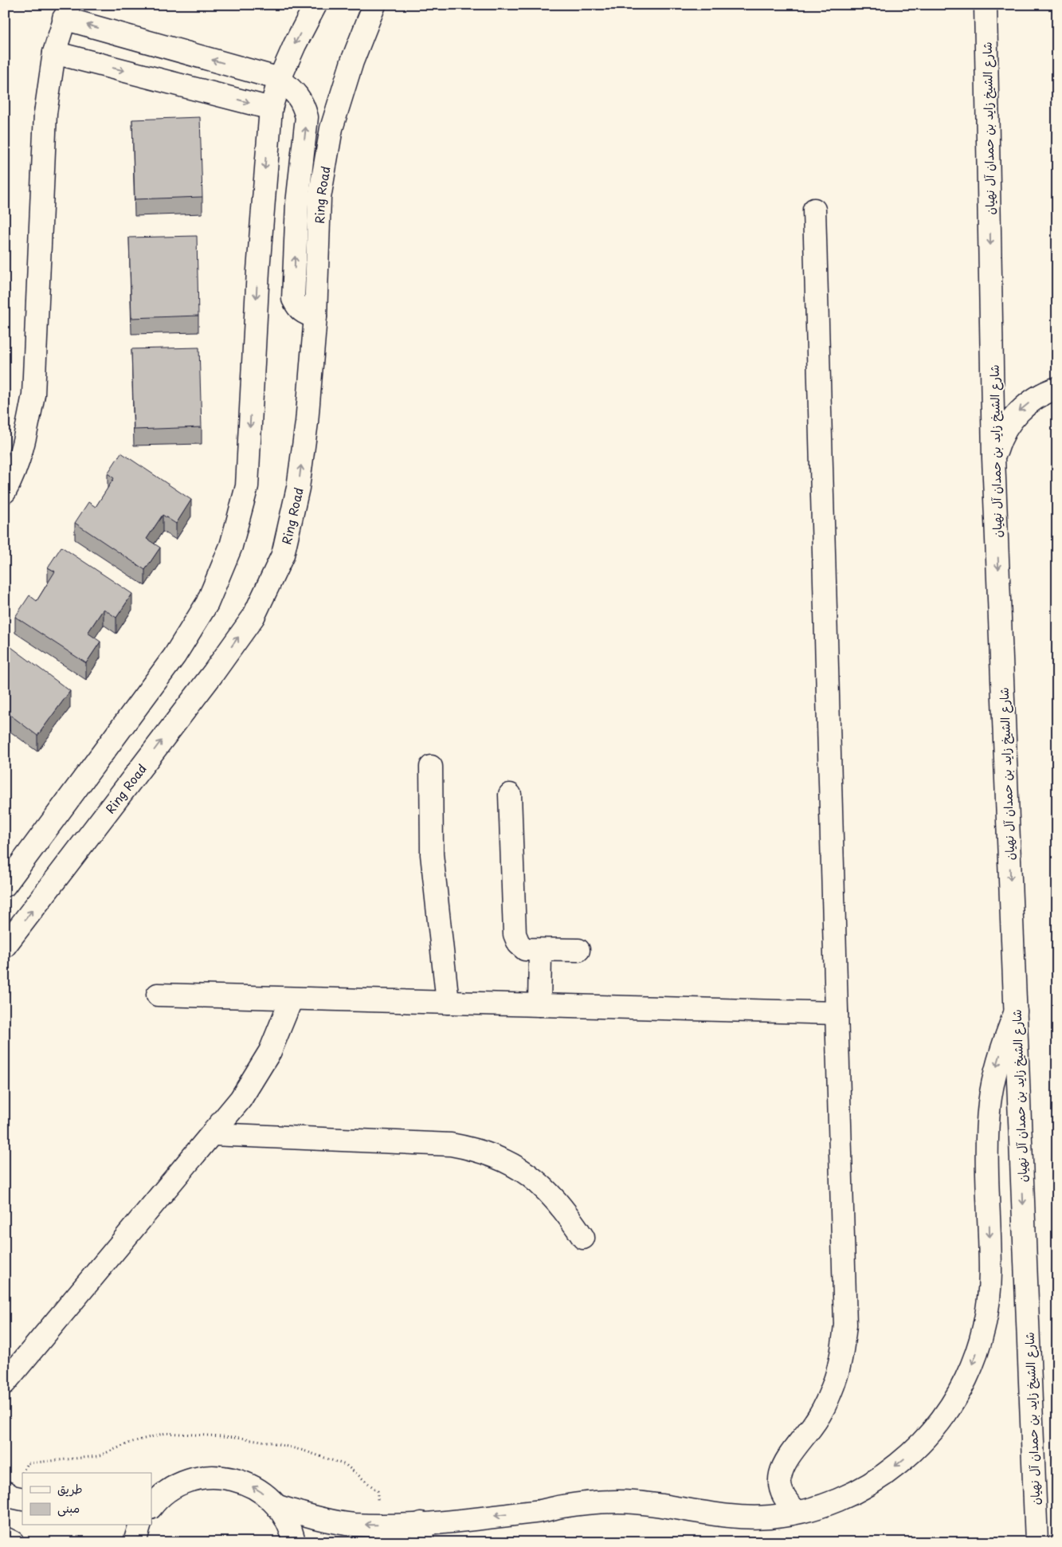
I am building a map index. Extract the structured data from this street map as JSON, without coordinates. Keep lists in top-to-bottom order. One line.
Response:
{"streets":{"street":["شارع الشيخ زايد بن حمدان آل نهيان","Ring Road"]},"legend":["طريق","مبنى"]}
